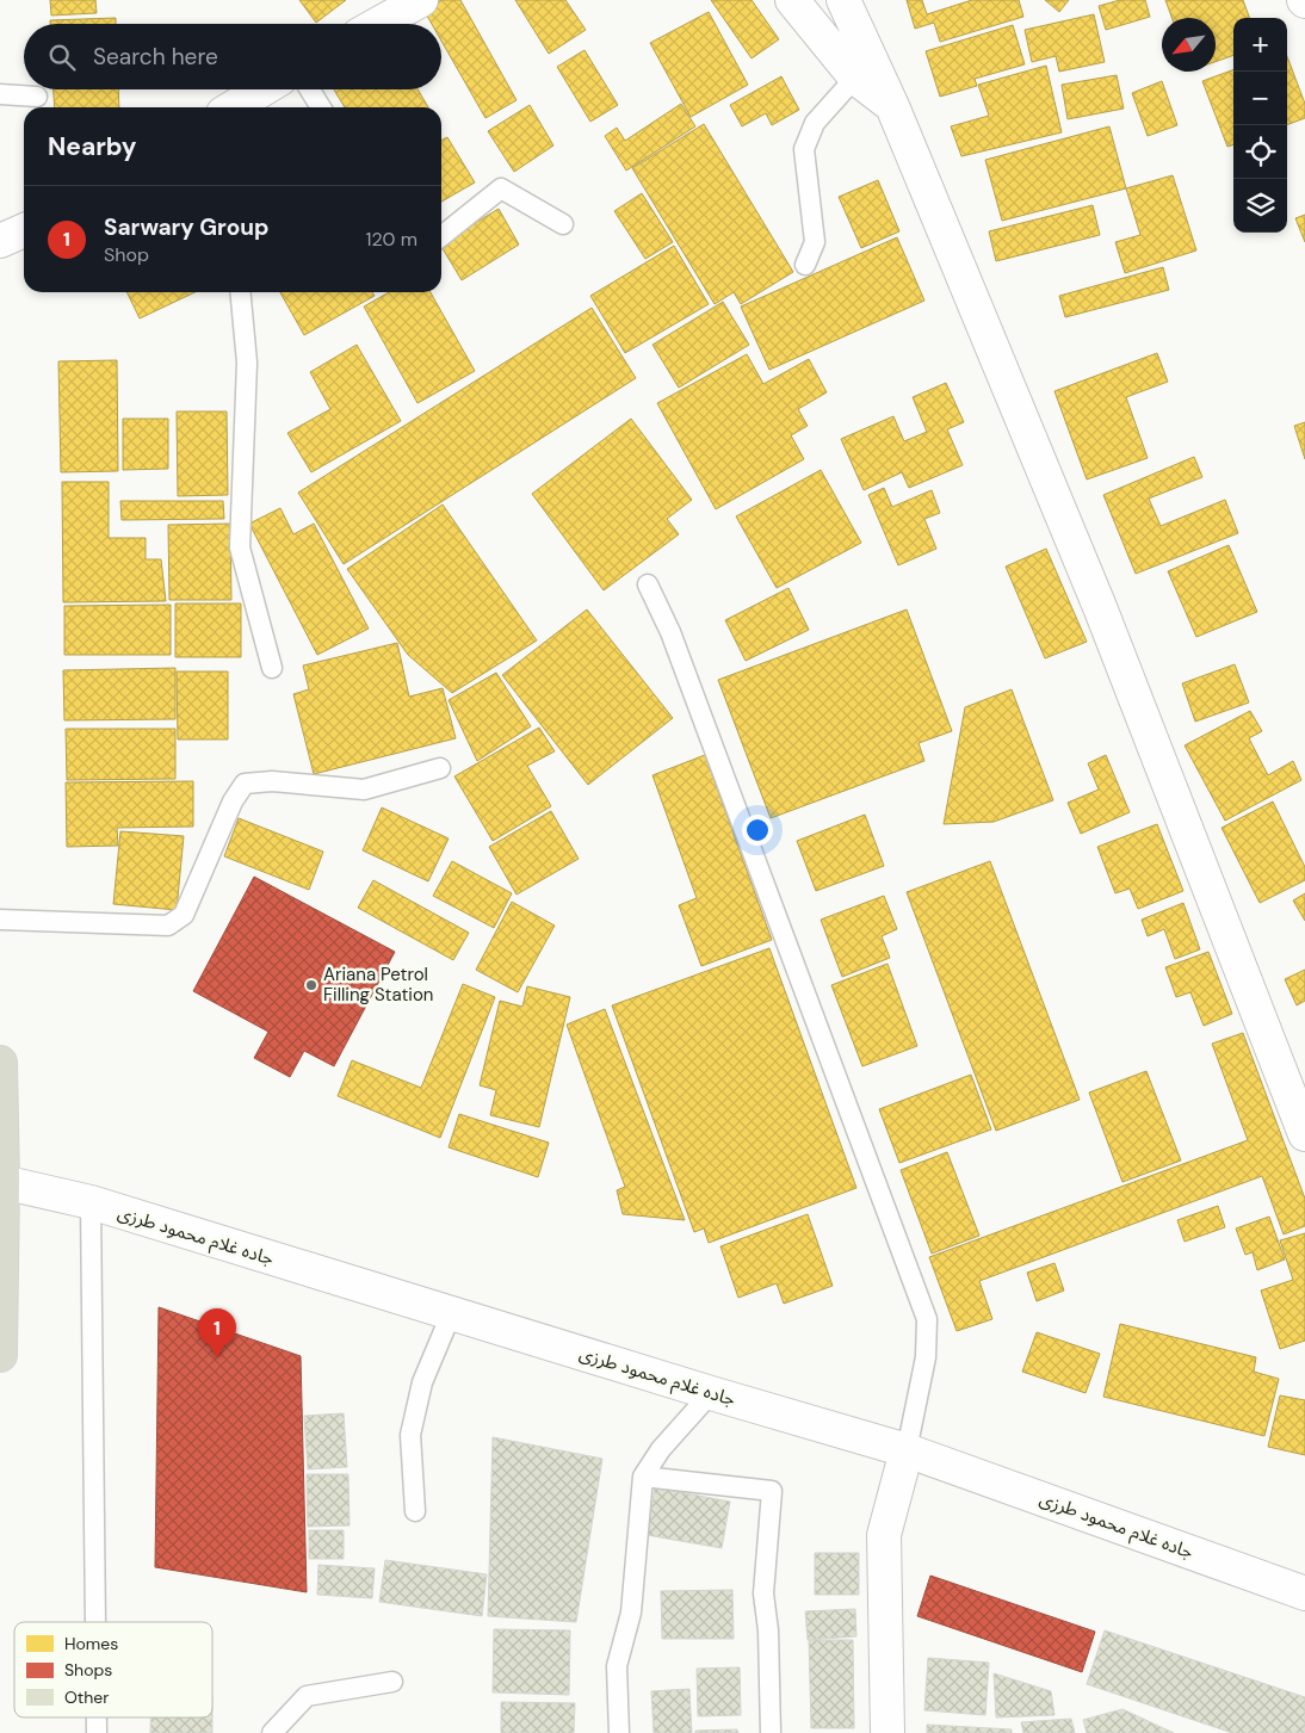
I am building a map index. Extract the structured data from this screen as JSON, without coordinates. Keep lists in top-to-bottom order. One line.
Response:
{"streets":{"street":["جاده غلام‌ محمود طرزی"]},"places":["Ariana Petrol Filling Station"],"legend":["Homes","Shops","Other"],"north":"bottom left","page":{"map_buttons":["+","−"],"search":"Search here","heading":"Nearby","list":[{"mark":"1","name":"Sarwary Group","note":"Shop","value":"120 m"}],"pins":"1"}}
